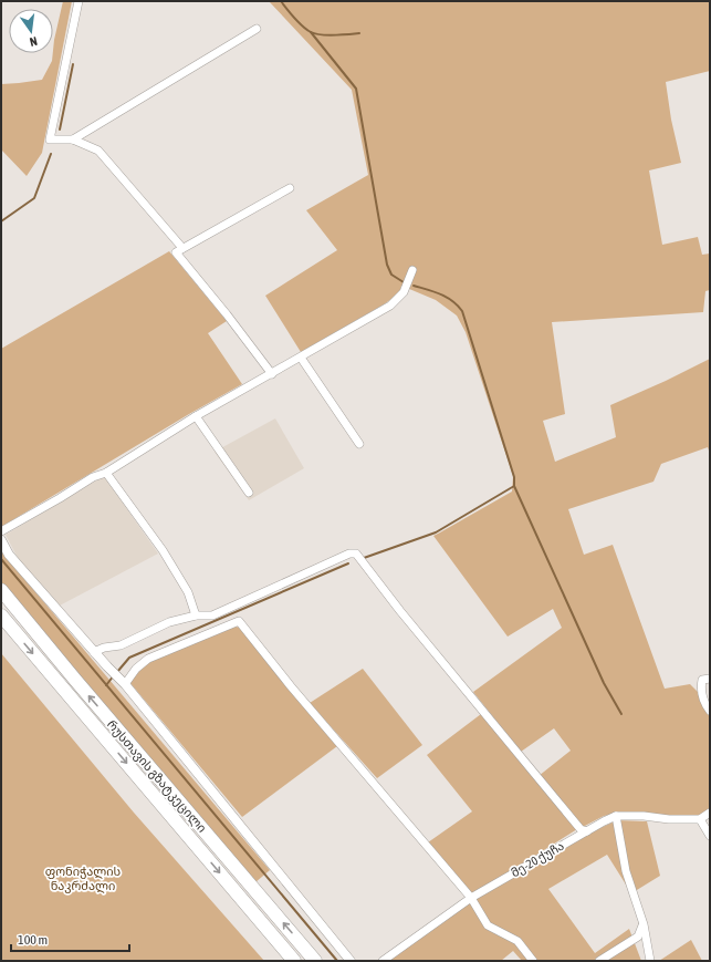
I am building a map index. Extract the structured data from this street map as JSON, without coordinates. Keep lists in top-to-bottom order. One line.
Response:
{"streets":{"highway":["რუსთავის გზატკეცილი"],"street":["მე-20 ქუჩა"]},"parks":["ფონიჭალის ნაკრძალი"],"scale_bar":"100 m","north":"bottom"}
